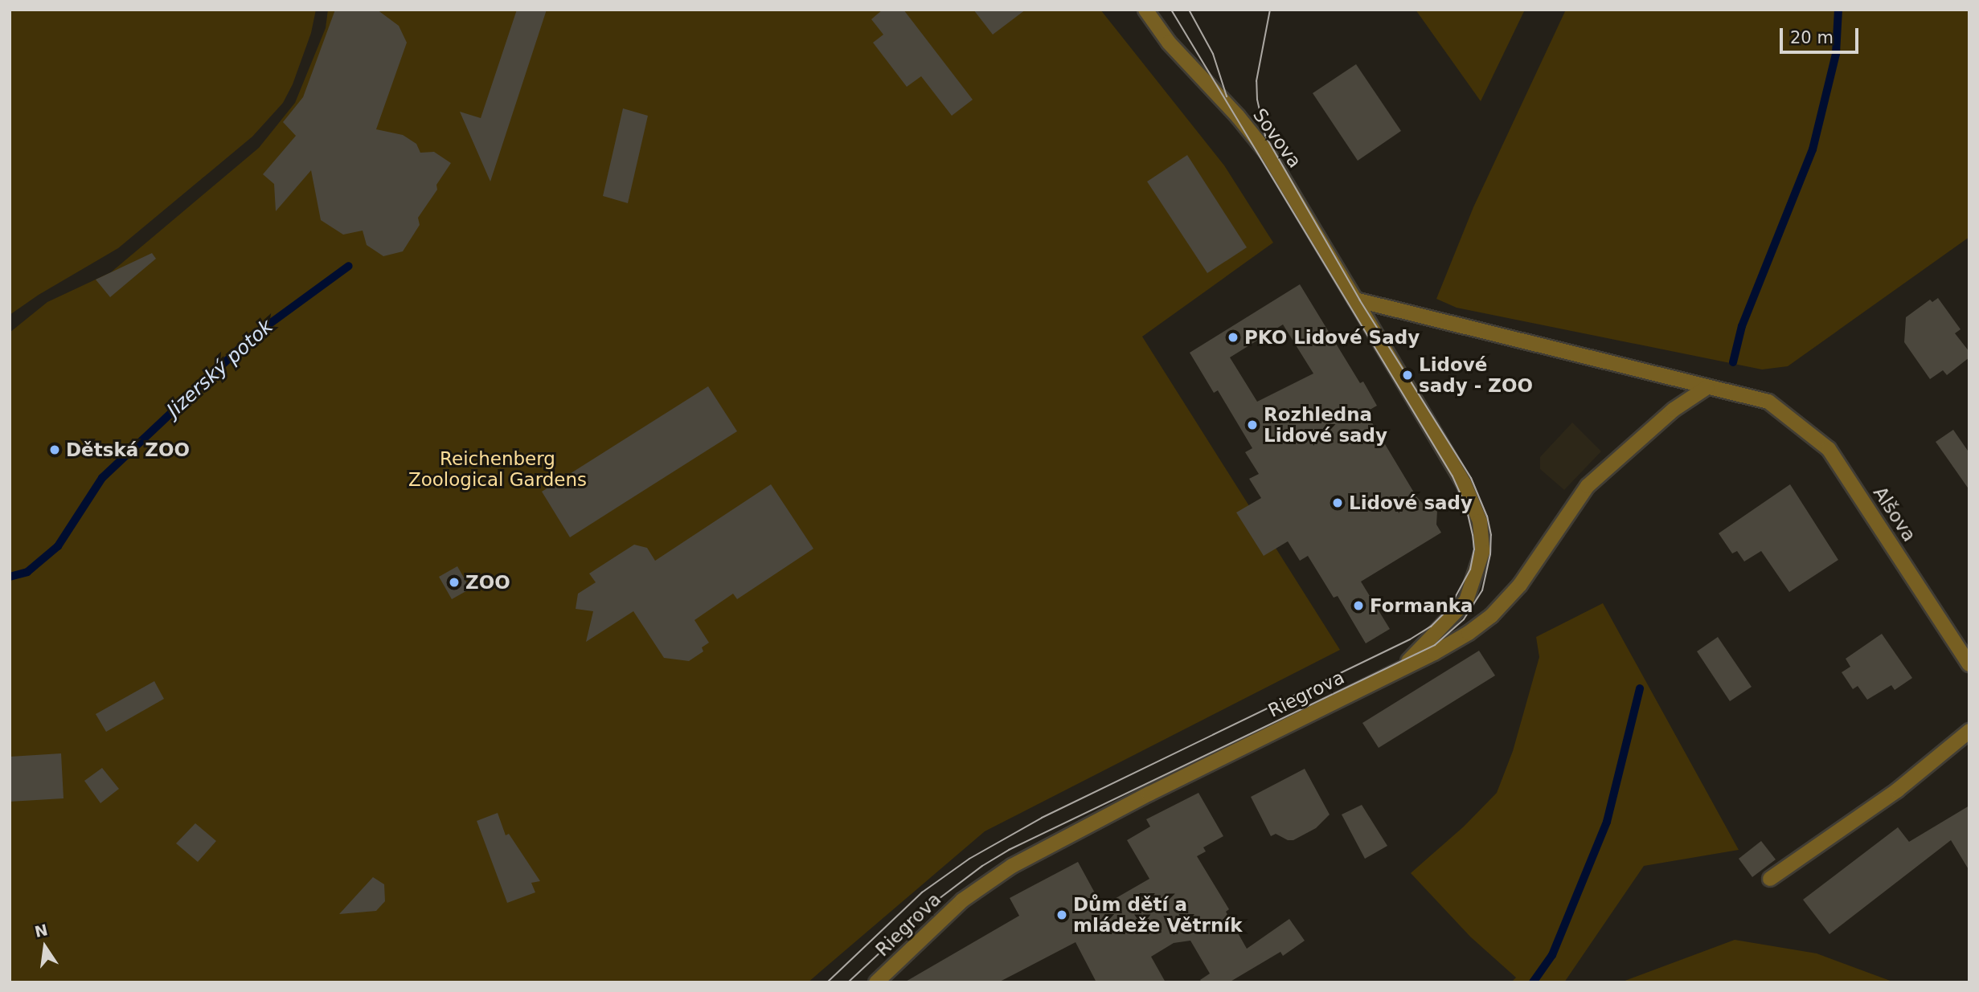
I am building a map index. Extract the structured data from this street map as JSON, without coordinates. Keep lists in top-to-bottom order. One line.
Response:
{"streets":{"street":["Sovova","Alšova","Riegrova"]},"crossings":[["Alšova","Riegrova"]],"water":["Jizerský potok"],"parks":["Reichenberg Zoological Gardens"],"places":["PKO Lidové Sady","Lidové sady - ZOO","Rozhledna Lidové sady","Dětská ZOO","Lidové sady","ZOO","Formanka","Dům dětí a mládeže Větrník"],"scale_bar":"20 m","north":"top"}
